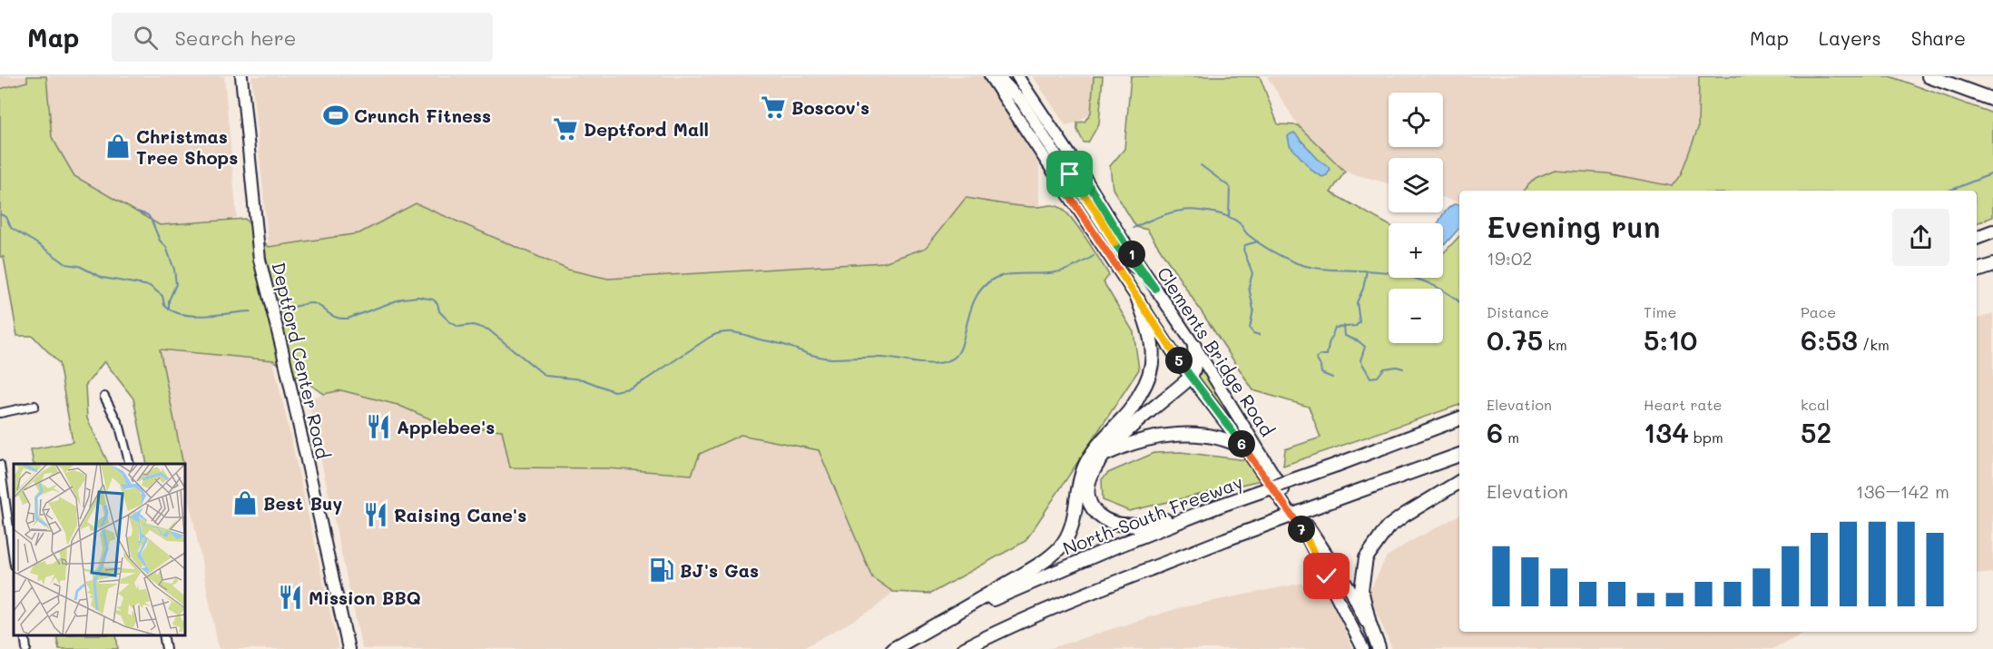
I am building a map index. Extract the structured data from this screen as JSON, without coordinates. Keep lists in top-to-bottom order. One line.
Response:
{"streets":{"highway":["North-South Freeway"],"main road":["Clements Bridge Road","Deptford Center Road"]},"places":{"supermarket":["Boscov's","Deptford Mall"],"sports":["Crunch Fitness"],"shop":["Christmas Tree Shops","Best Buy"],"restaurant":["Applebee's","Raising Cane's","Mission BBQ"],"fuel station":["BJ's Gas"]},"page":{"header":"Map","search":"Search here","nav":["Map","Layers","Share"],"map_buttons":["+","−"],"heading":["Evening run","19:02"],"pins":["1","5","6","7"],"stats":[["Distance","0.75 km"],["Time","5:10"],["Pace","6:53 /km"],["Elevation","6 m"],["Heart rate","134 bpm"],["kcal","52"]],"chart":["Elevation","136–142 m"]}}
